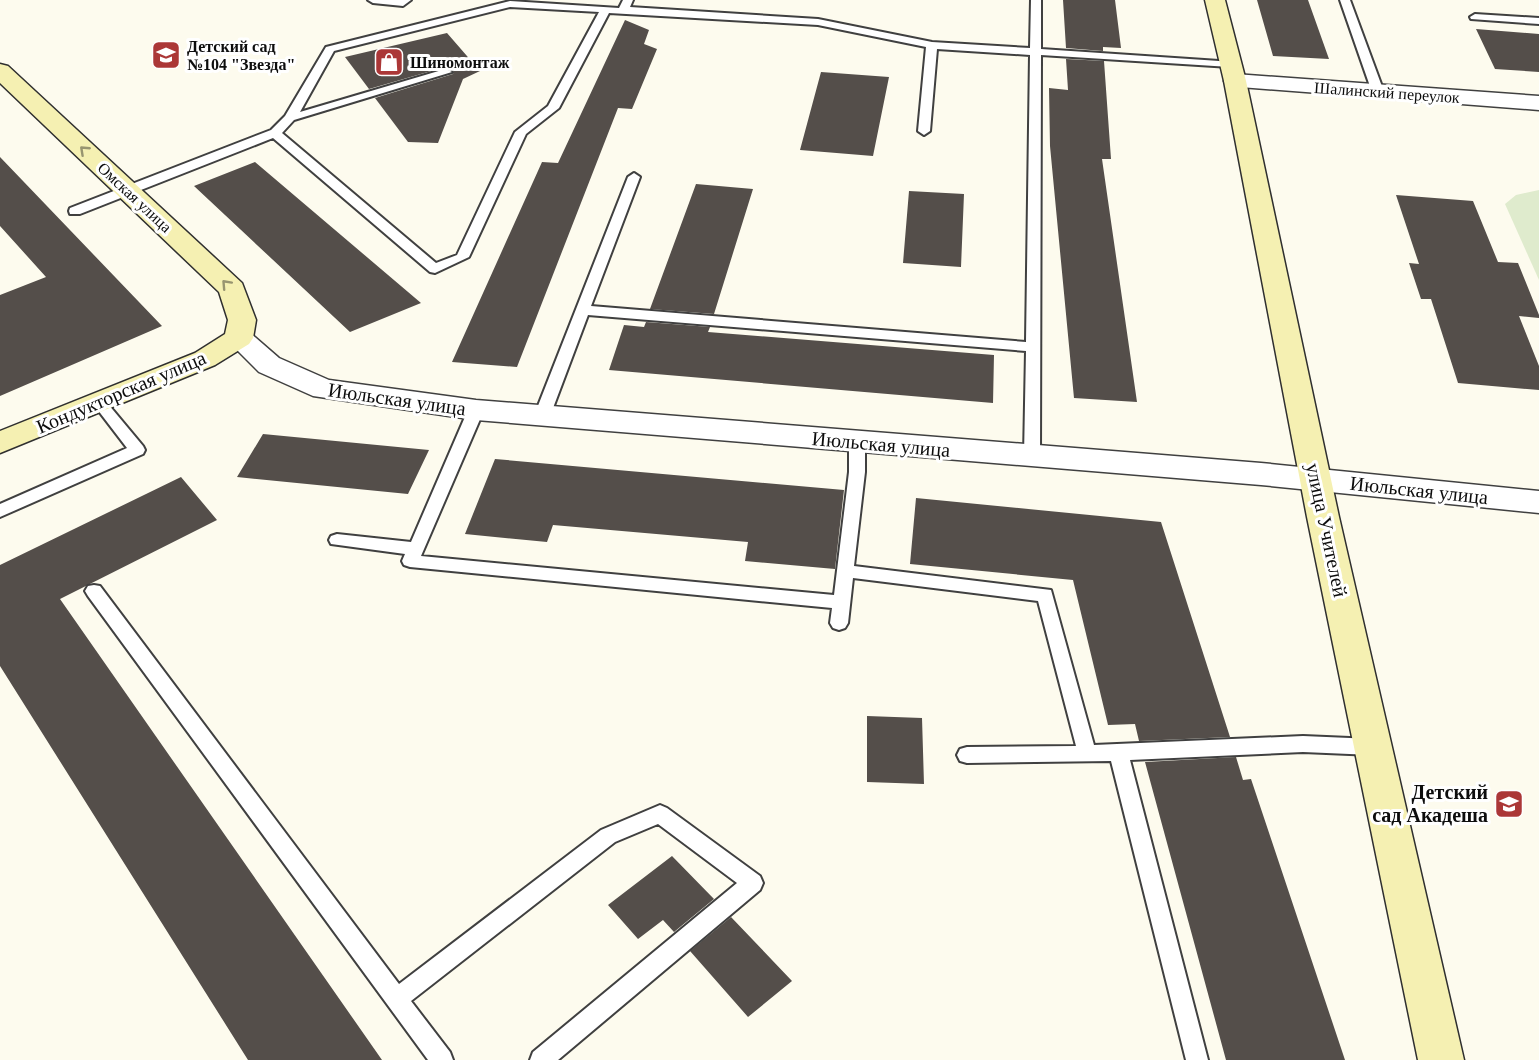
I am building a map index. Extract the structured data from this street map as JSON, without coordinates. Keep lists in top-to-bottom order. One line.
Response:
{"streets":{"street":["Шалинский переулок","Омская улица","Кондукторская улица","Июльская улица","улица Учителей"]},"crossings":[["Шалинский переулок","улица Учителей"],["Омская улица","Кондукторская улица"],["Омская улица","Июльская улица"],["Кондукторская улица","Июльская улица"],["Июльская улица","улица Учителей"]],"one_way":["Омская улица"],"places":{"school or university":["Детский сад №104 \"Звезда\"","Детский сад Акадеша"],"shop":["Шиномонтаж"]}}
